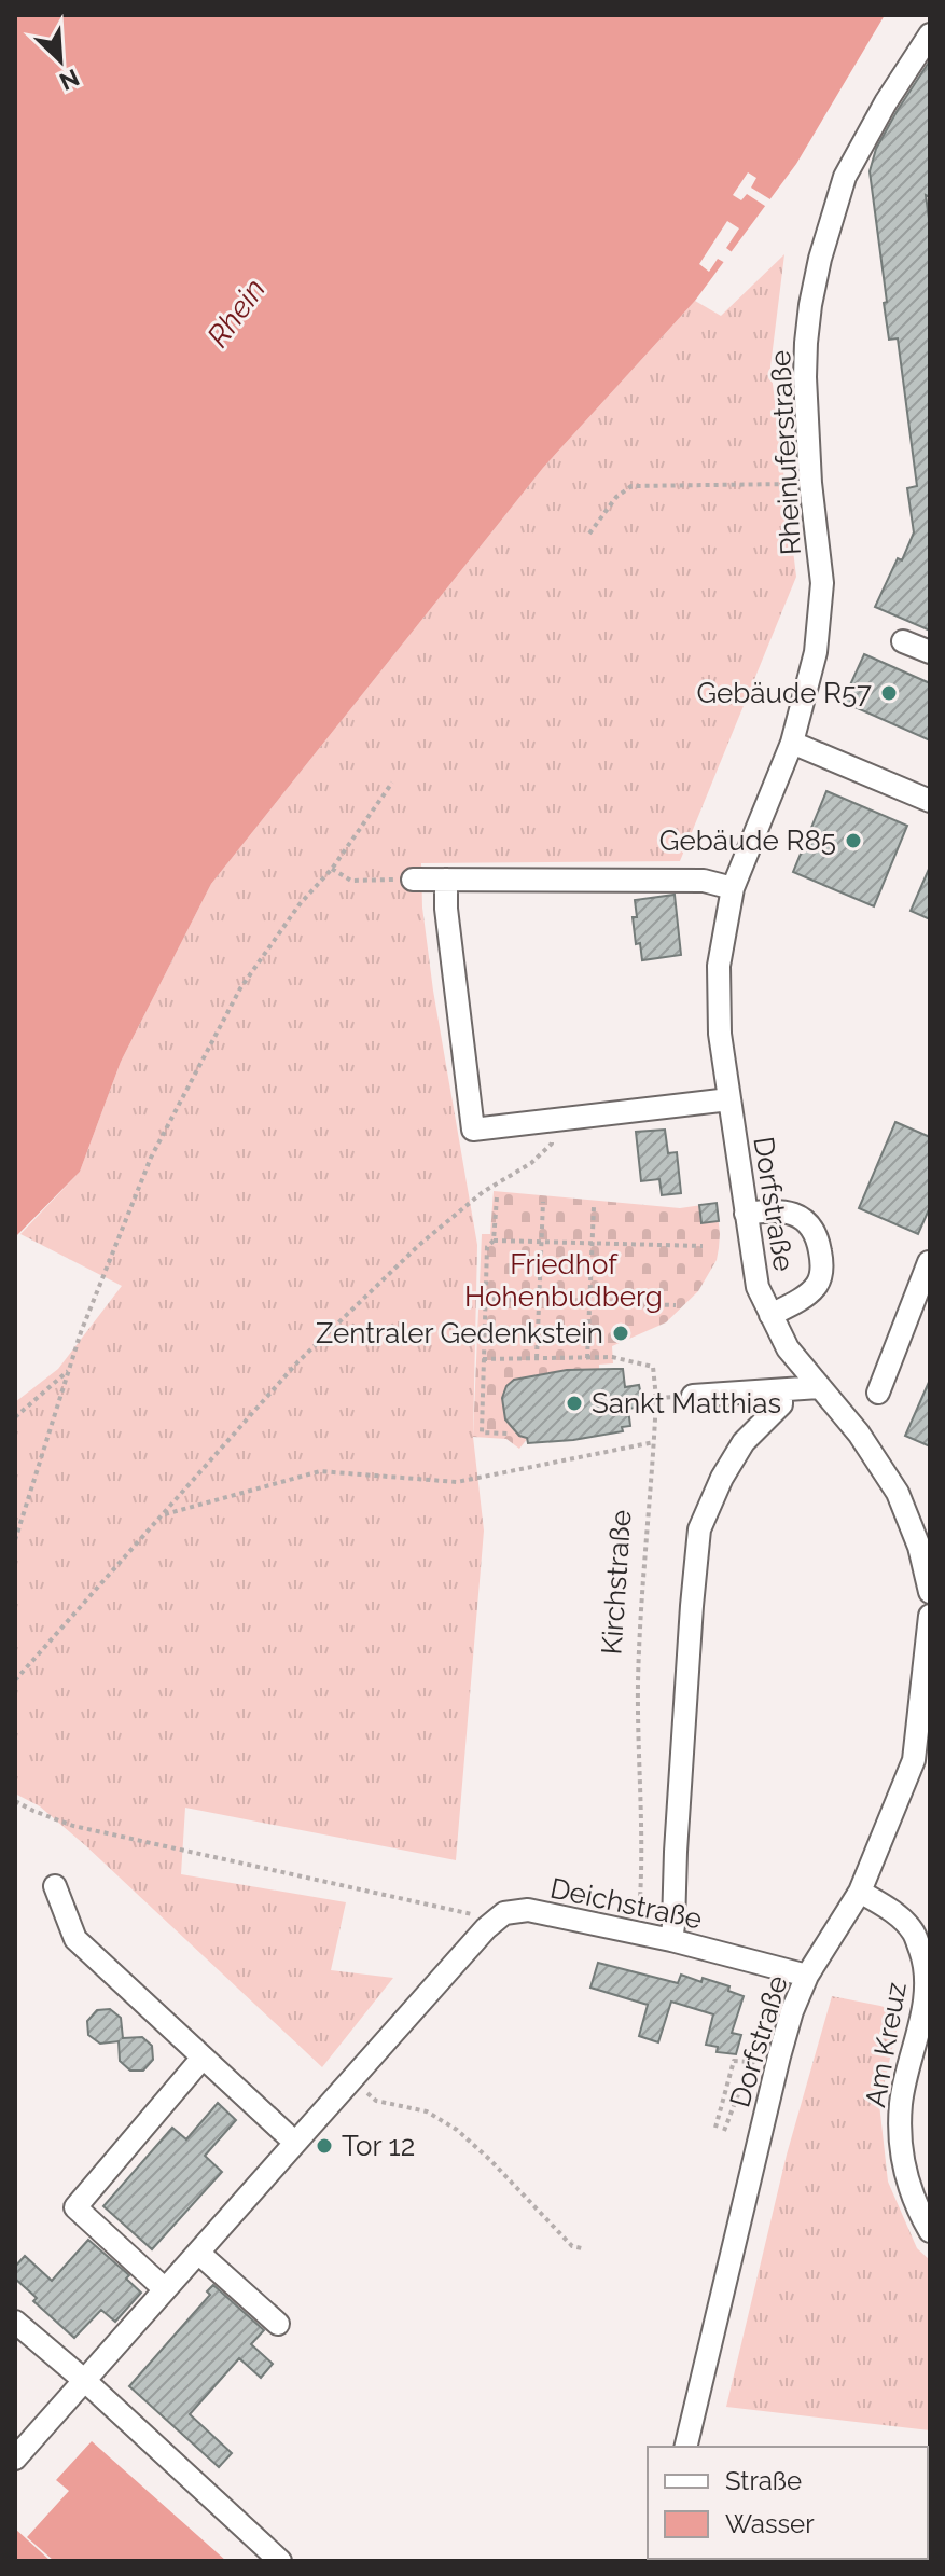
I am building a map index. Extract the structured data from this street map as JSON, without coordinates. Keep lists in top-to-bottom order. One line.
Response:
{"streets":{"street":["Rheinuferstraße","Dorfstraße","Deichstraße","Am Kreuz"],"path":["Kirchstraße"]},"crossings":[["Rheinuferstraße","Dorfstraße"],["Dorfstraße","Deichstraße"],["Dorfstraße","Am Kreuz"],["Kirchstraße","Deichstraße"]],"water":["Rhein"],"parks":["Friedhof Hohenbudberg"],"places":["Gebäude R57","Gebäude R85","Zentraler Gedenkstein","Sankt Matthias","Tor 12"],"legend":["Straße","Wasser"],"north":"bottom right"}
